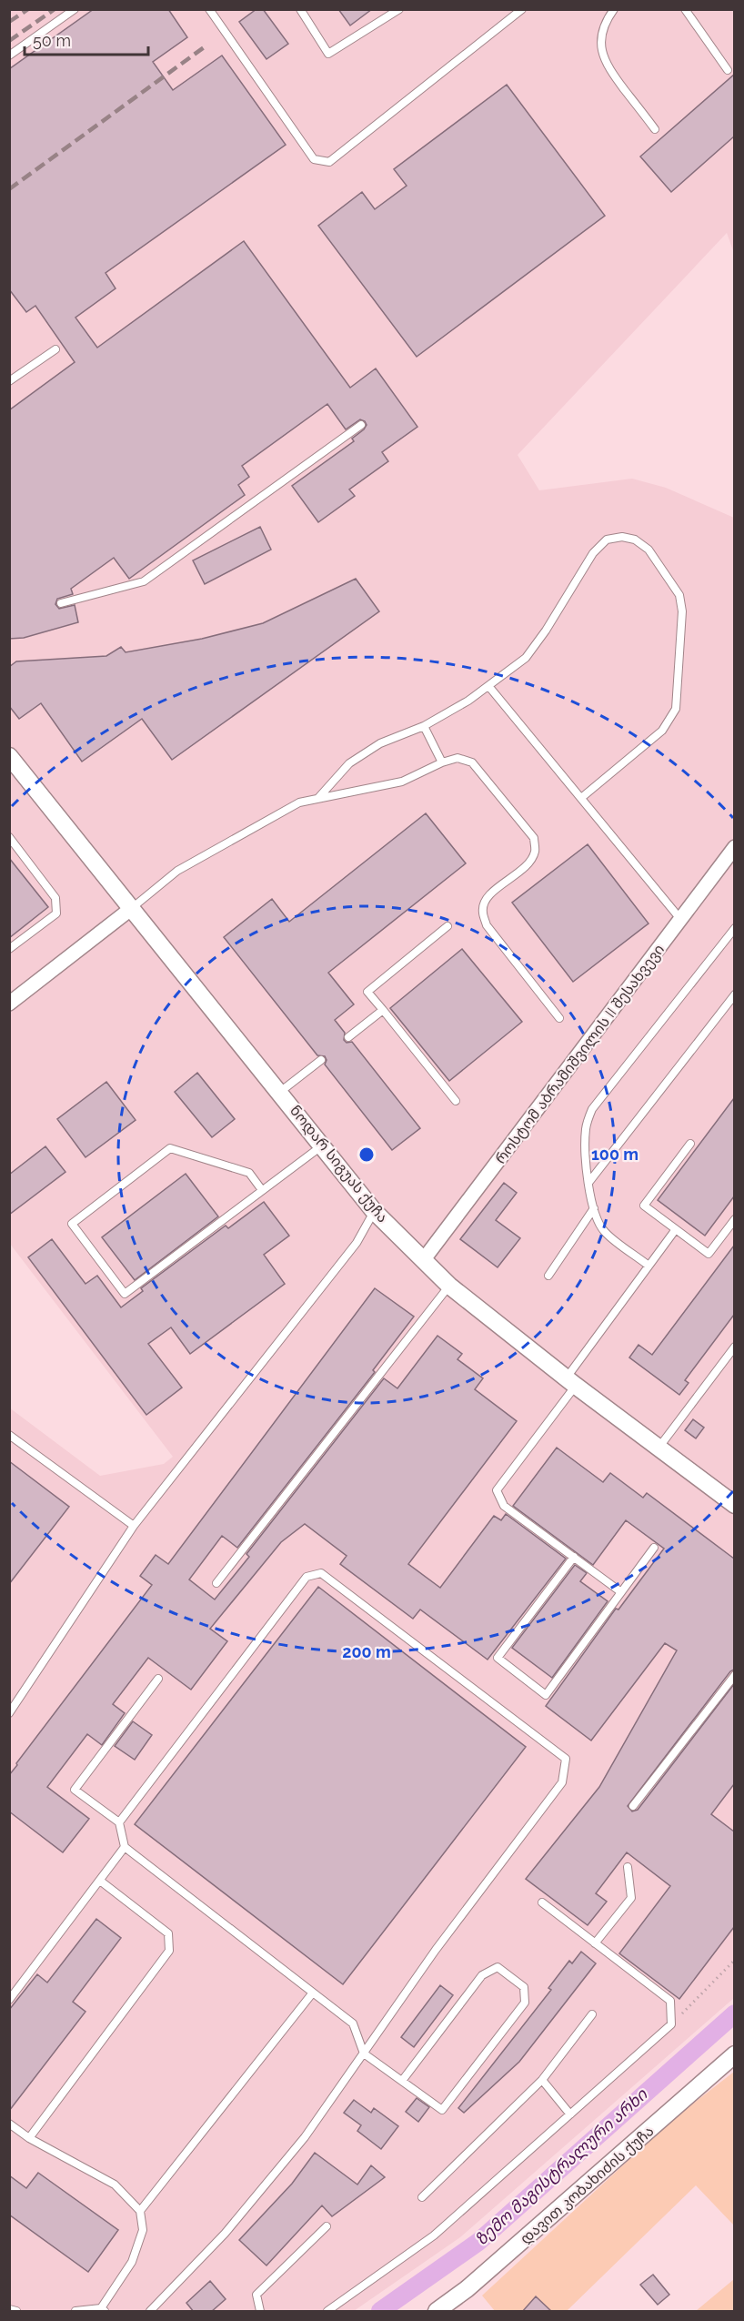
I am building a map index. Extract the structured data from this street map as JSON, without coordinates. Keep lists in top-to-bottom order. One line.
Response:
{"streets":{"street":["როსტომ აბრამიშვილის II შესახვევი","ნოდარ სიგუას ქუჩა","დავით კობახიძის ქუჩა"]},"crossings":[["როსტომ აბრამიშვილის II შესახვევი","ნოდარ სიგუას ქუჩა"]],"water":["ზემო მაგისტრალური არხი"],"scale_bar":"50 m","rings":["100 m","200 m"]}
